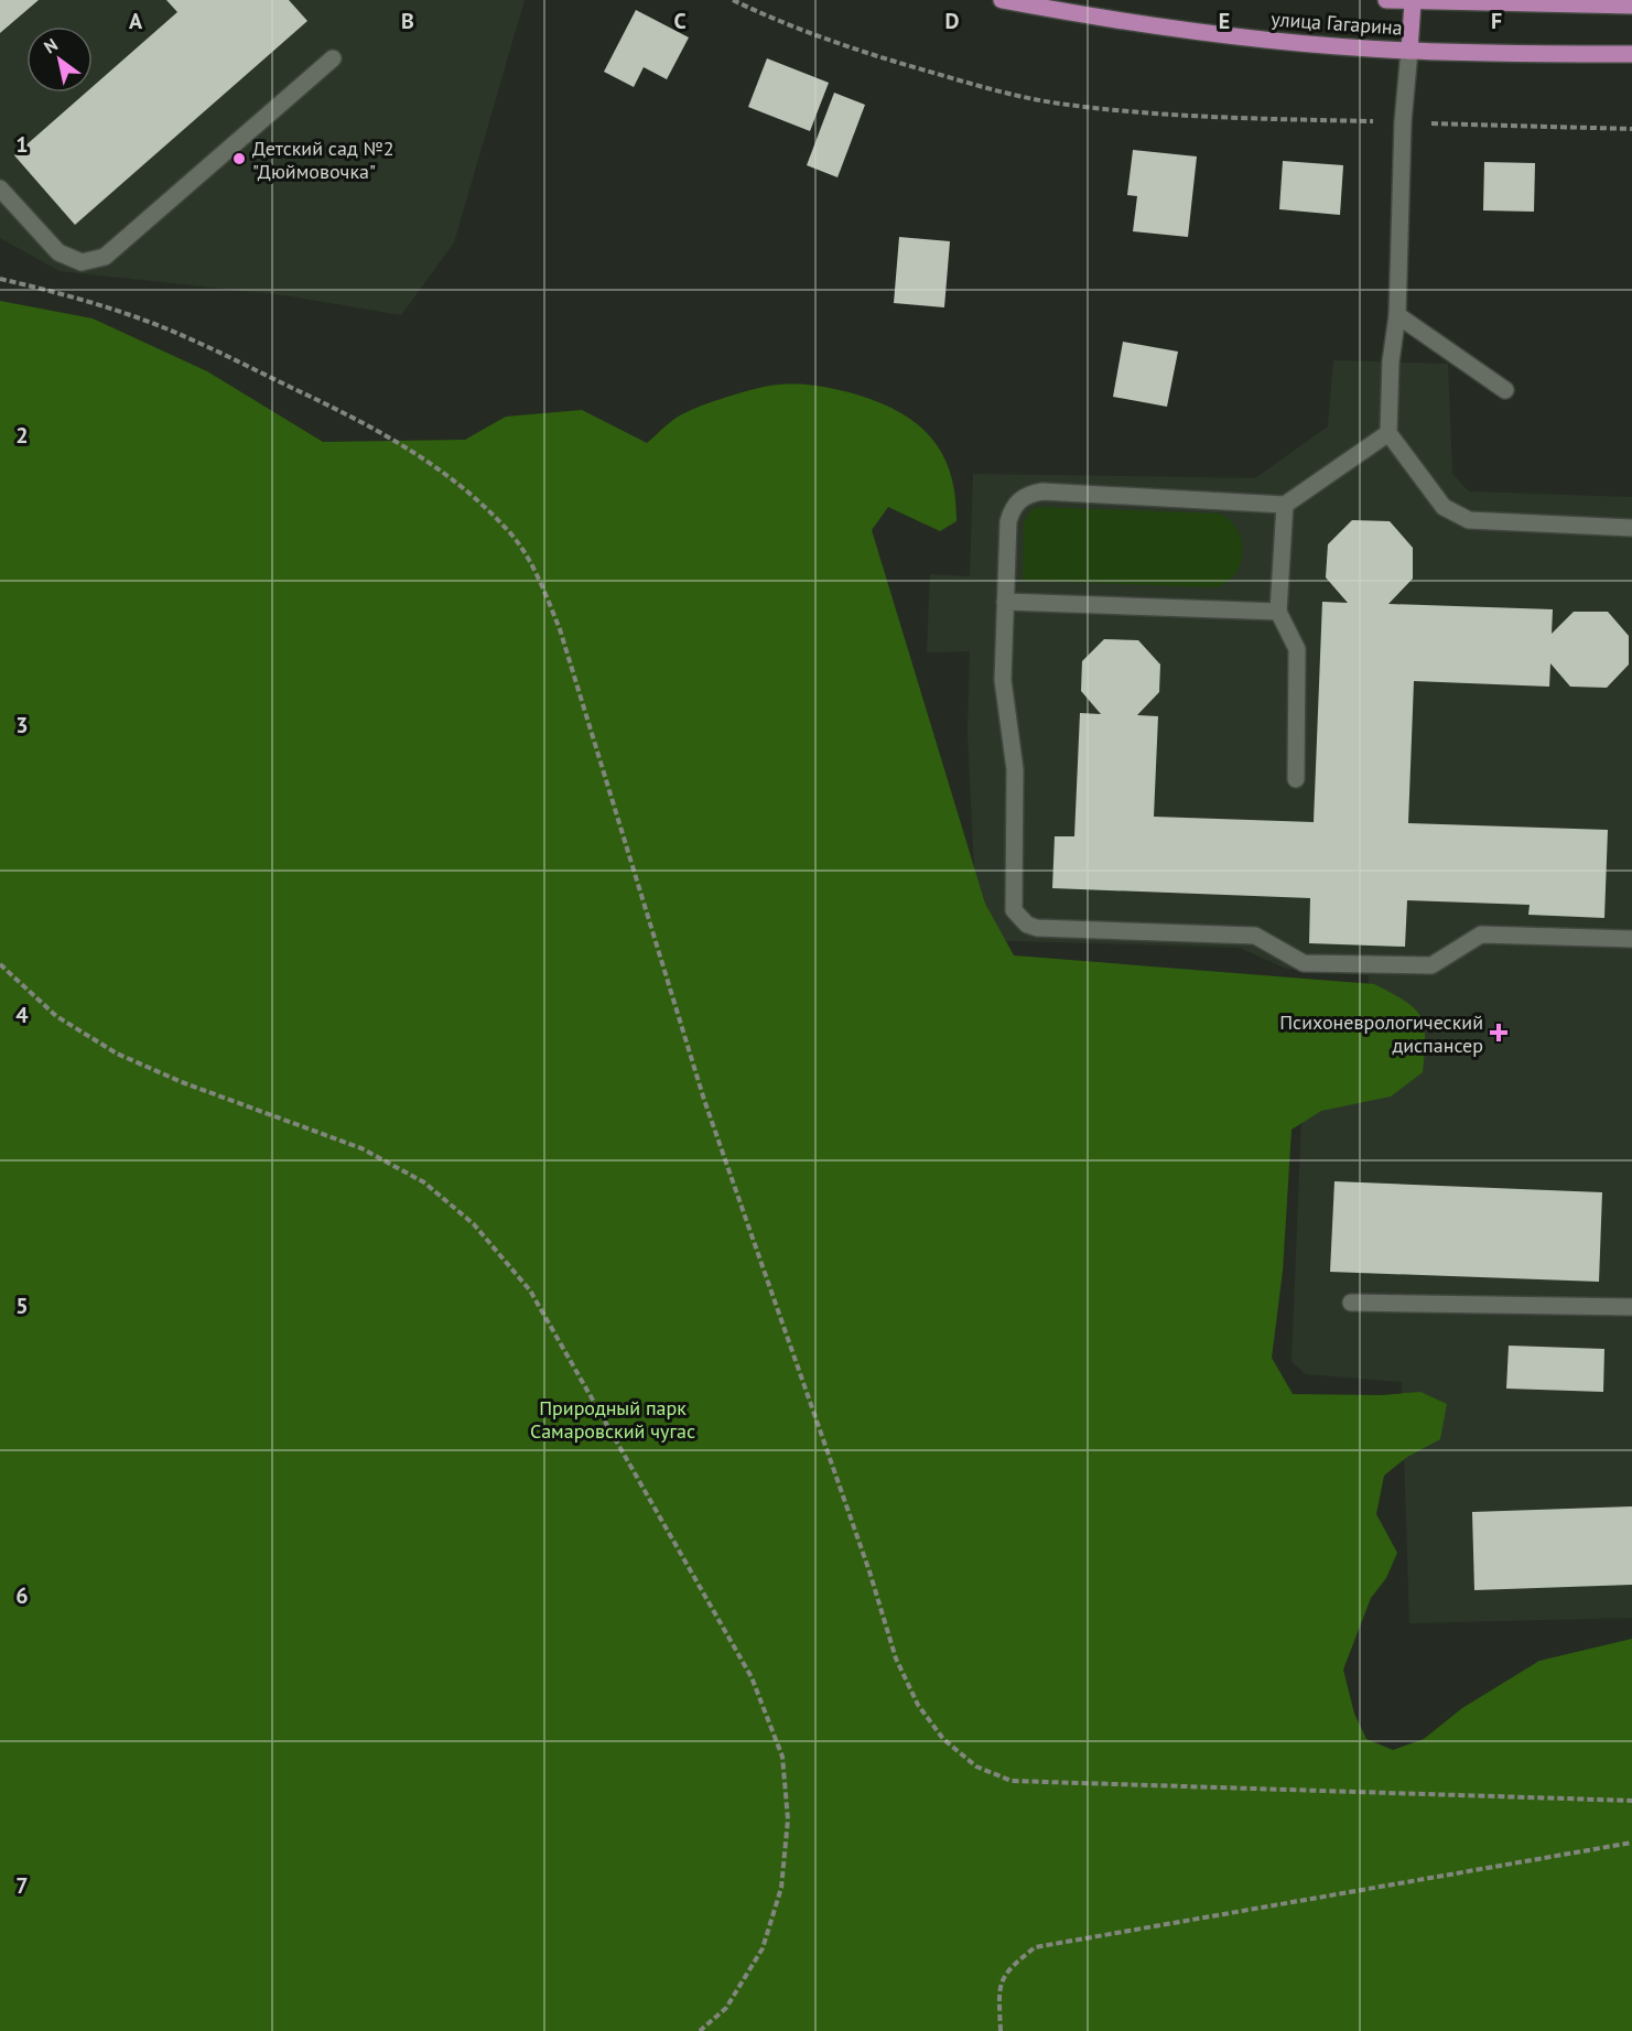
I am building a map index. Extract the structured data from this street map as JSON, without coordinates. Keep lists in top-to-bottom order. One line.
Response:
{"streets":{"main road":["улица Гагарина"]},"parks":["Природный парк Самаровский чугас"],"places":{"other":["Детский сад №2 \"Дюймовочка\""],"health":["Психоневрологический диспансер"]},"north":"top left","grid":{"columns":["A","B","C","D","E","F"],"rows":["1","2","3","4","5","6","7"]}}
